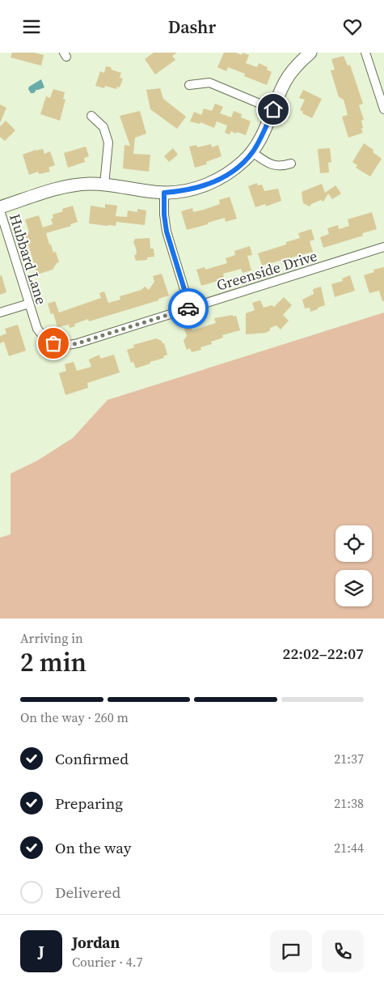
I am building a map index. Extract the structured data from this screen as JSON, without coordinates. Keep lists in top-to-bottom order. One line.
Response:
{"streets":{"street":["Hubbard Lane","Greenside Drive"]},"crossings":[["Hubbard Lane","Greenside Drive"]],"page":{"header":"Dashr","heading":["2 min","Arriving in","22:02–22:07"],"panel":["Jordan","Courier · 4.7"],"bar":"On the way · 260 m","list":[["Confirmed","21:37"],["Preparing","21:38"],["On the way","21:44"],"Delivered"],"round":"J"}}
